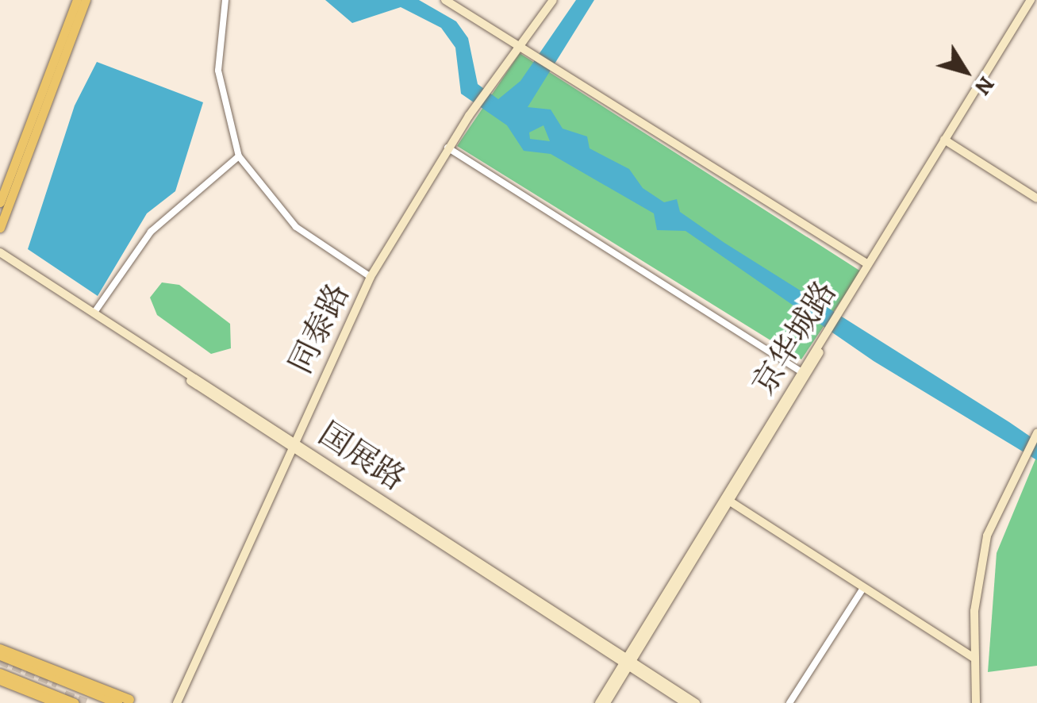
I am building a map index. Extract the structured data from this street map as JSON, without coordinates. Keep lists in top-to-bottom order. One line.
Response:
{"streets":{"street":["同泰路","京华城路","国展路"]},"crossings":[["同泰路","国展路"],["京华城路","国展路"]],"north":"bottom right"}
